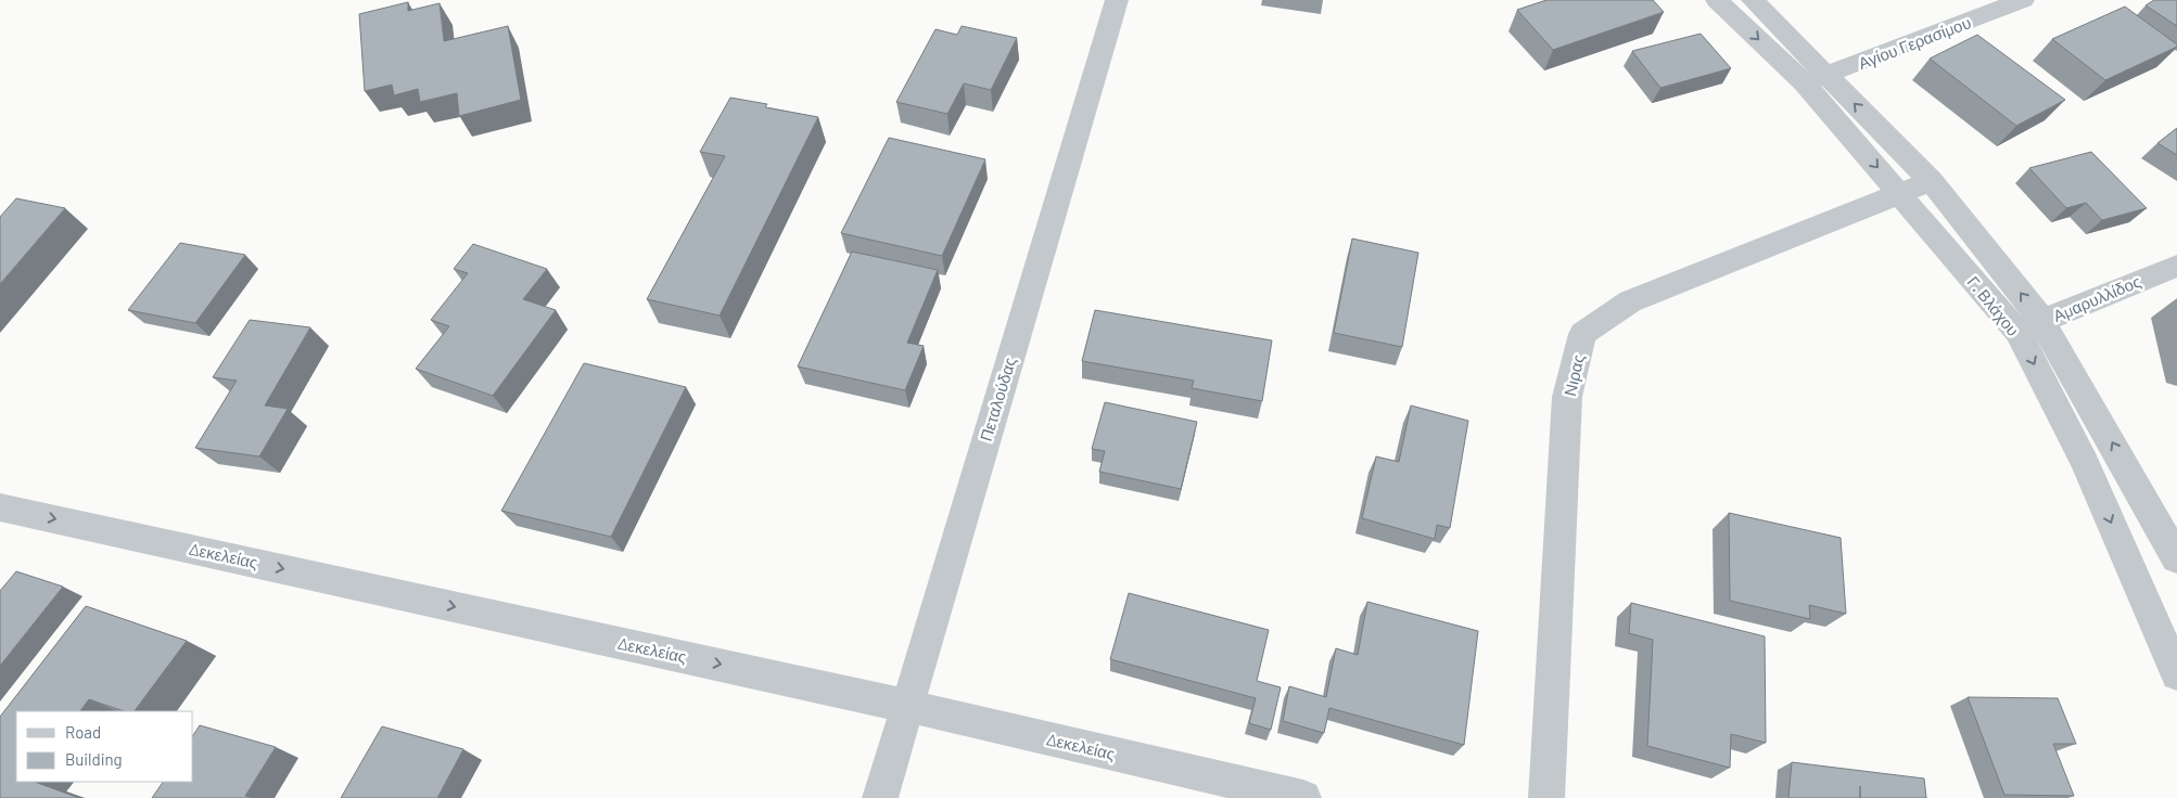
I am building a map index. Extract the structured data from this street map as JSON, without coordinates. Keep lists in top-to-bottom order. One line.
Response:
{"streets":{"street":["Αγίου Γερασίμου","Αμαρυλλίδος","Γ. Βλάχου","Νιρας","Πεταλούδας","Δεκελείας"]},"crossings":[["Αγίου Γερασίμου","Γ. Βλάχου"],["Αμαρυλλίδος","Γ. Βλάχου"],["Γ. Βλάχου","Νιρας"],["Πεταλούδας","Δεκελείας"]],"one_way":["Δεκελείας"],"legend":["Road","Building"]}
